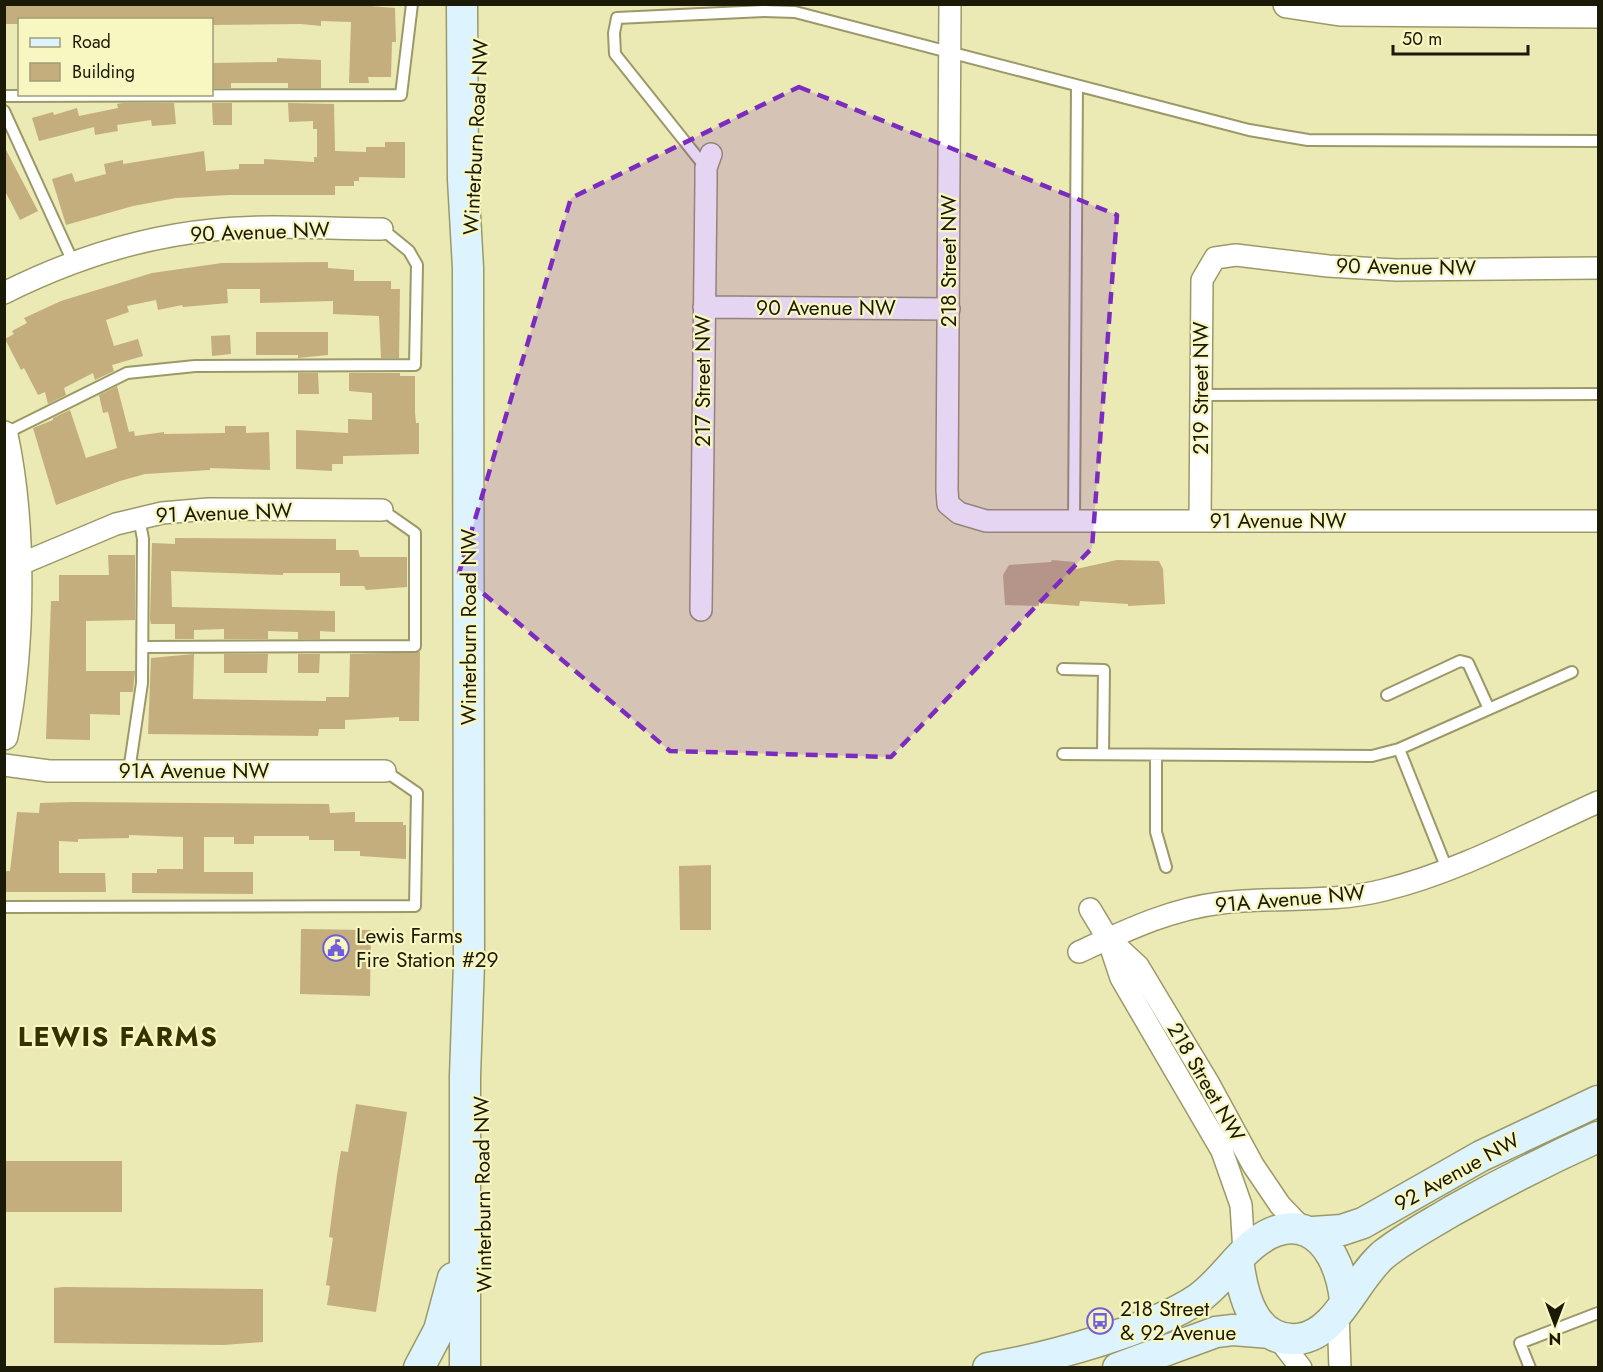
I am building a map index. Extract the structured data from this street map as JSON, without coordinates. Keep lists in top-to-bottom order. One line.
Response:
{"streets":{"main road":["Winterburn Road NW","92 Avenue NW"],"street":["90 Avenue NW","218 Street NW","217 Street NW","219 Street NW","91 Avenue NW","91A Avenue NW"]},"crossings":[["90 Avenue NW","218 Street NW"],["90 Avenue NW","217 Street NW"],["90 Avenue NW","219 Street NW"],["218 Street NW","91 Avenue NW"],["218 Street NW","91A Avenue NW"],["218 Street NW","92 Avenue NW"],["219 Street NW","91 Avenue NW"]],"districts":["LEWIS FARMS"],"places":{"public building":["Lewis Farms Fire Station #29"],"bus stop":["218 Street & 92 Avenue"]},"legend":["Road","Building"],"scale_bar":"50 m","north":"bottom"}
